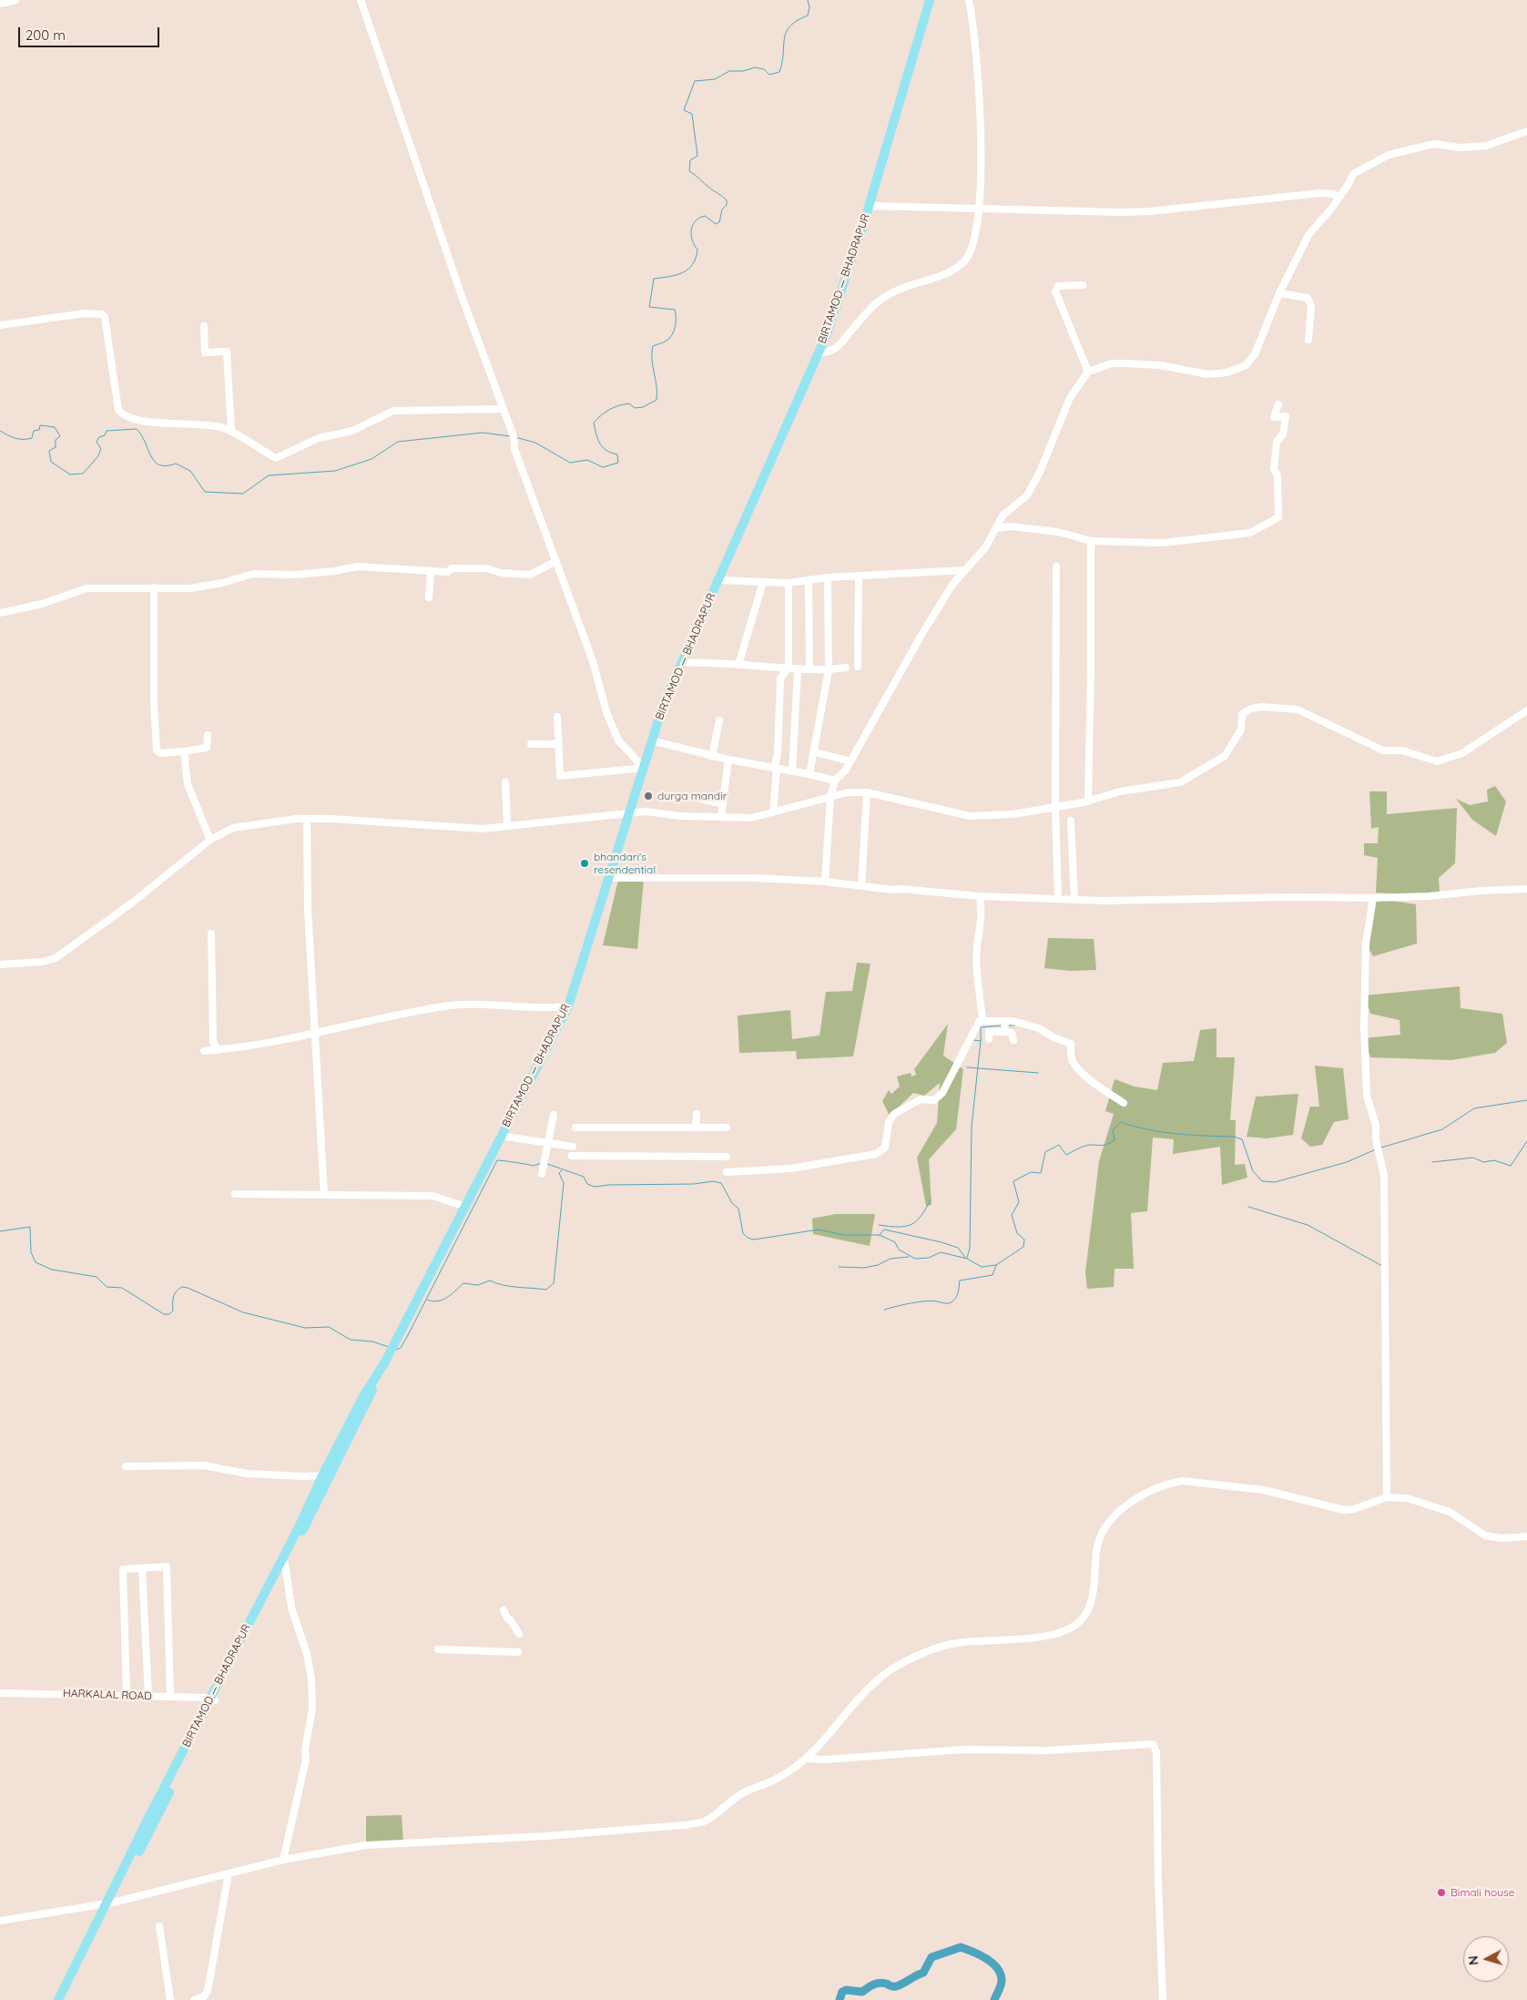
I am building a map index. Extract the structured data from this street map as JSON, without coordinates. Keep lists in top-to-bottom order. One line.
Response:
{"streets":{"main road":["BIRTAMOD — BHADRAPUR"],"street":["HARKALAL ROAD"]},"crossings":[["BIRTAMOD — BHADRAPUR","HARKALAL ROAD"]],"places":["durga mandir","bhandari's resendential","Bimali house"],"scale_bar":"200 m","north":"left"}
